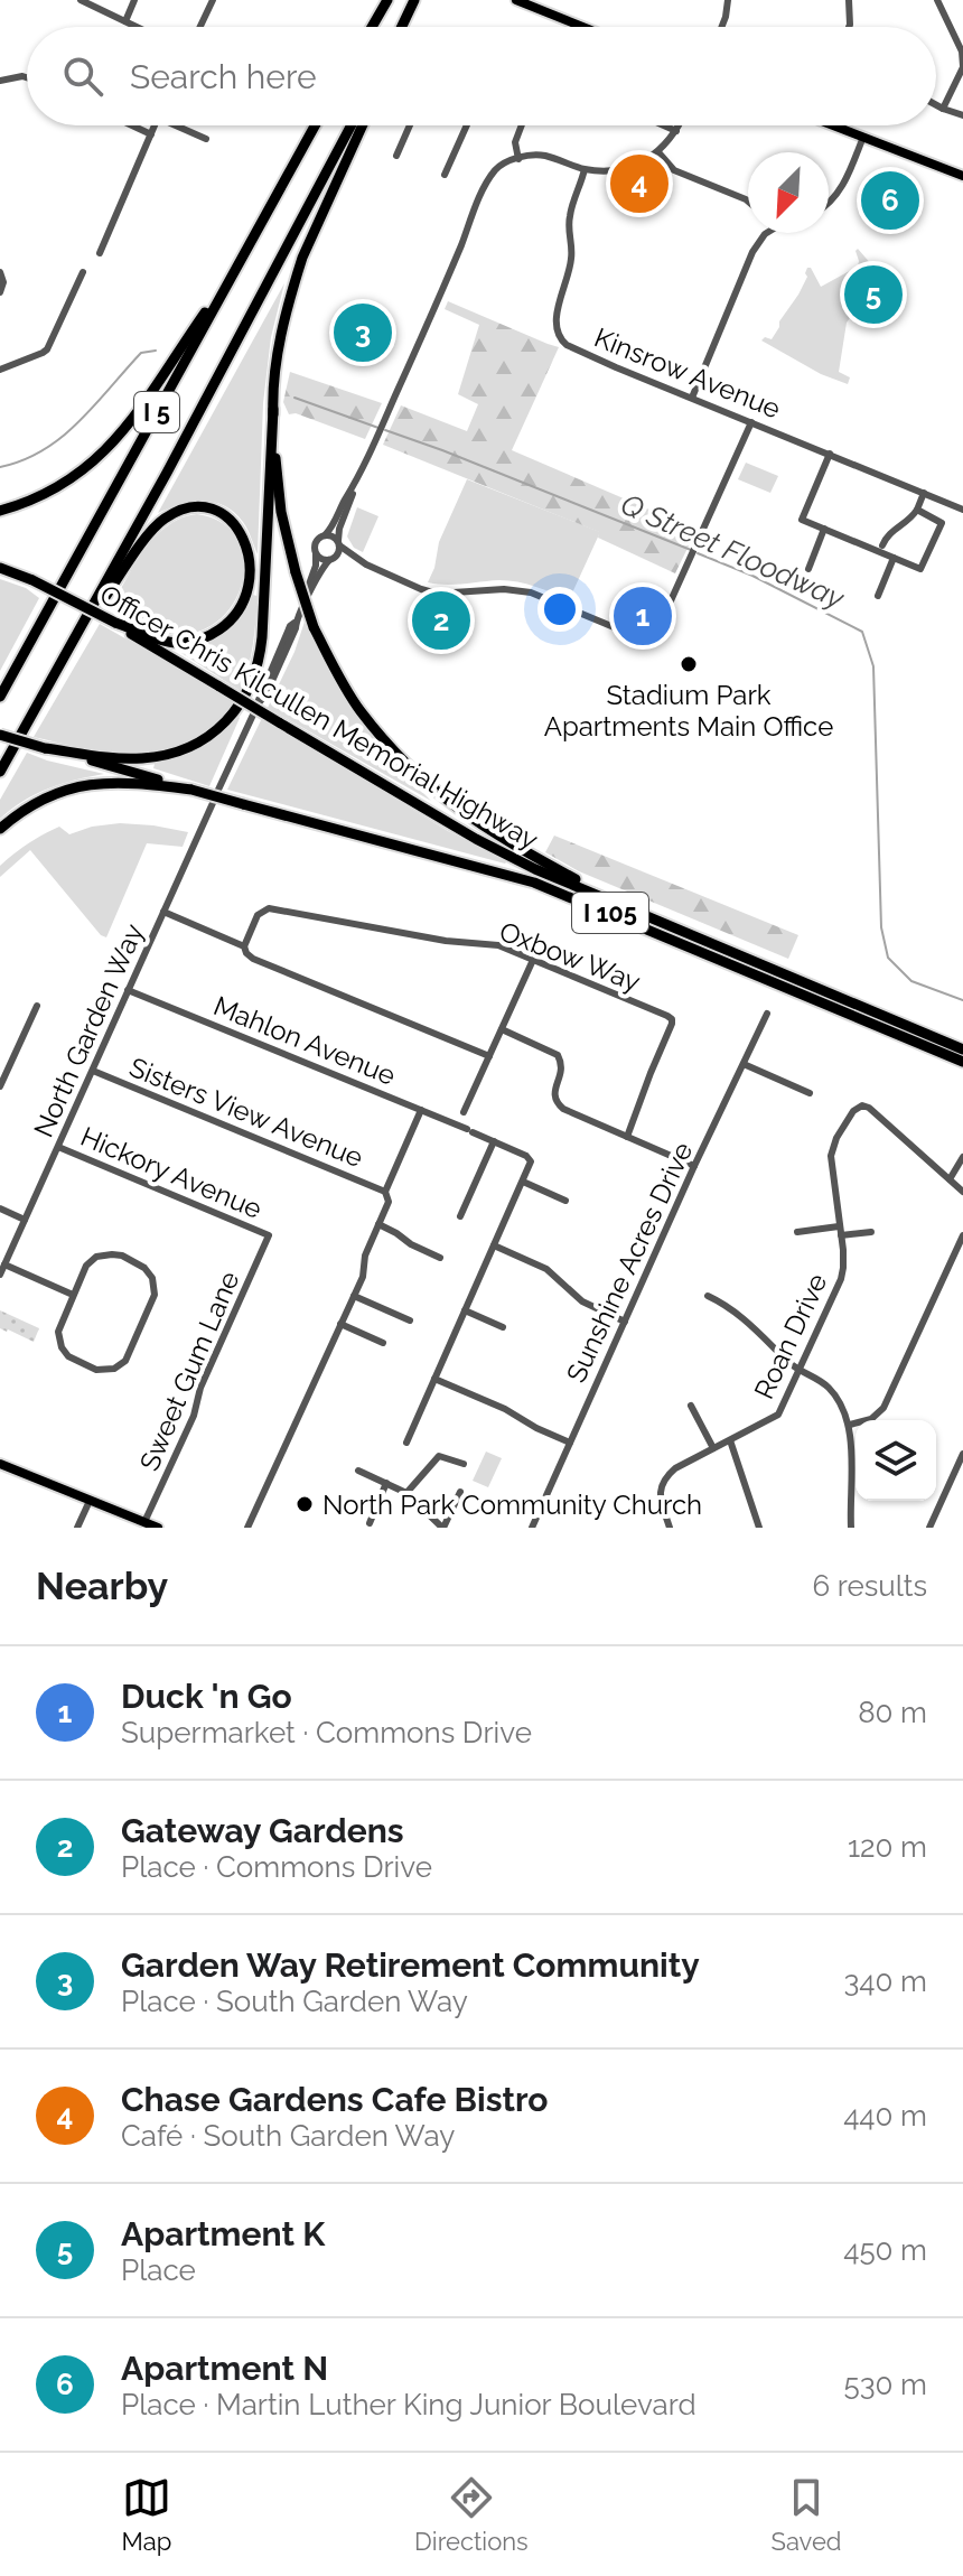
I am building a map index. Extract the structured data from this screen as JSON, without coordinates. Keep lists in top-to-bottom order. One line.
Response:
{"streets":{"highway":["I 5","Officer Chris Kilcullen Memorial Highway","I 105"],"street":["Kinsrow Avenue","Oxbow Way","North Garden Way","Mahlon Avenue","Sisters View Avenue","Hickory Avenue","Sunshine Acres Drive","Roan Drive","Sweet Gum Lane"]},"crossings":[["North Garden Way","Mahlon Avenue"],["North Garden Way","Sisters View Avenue"],["North Garden Way","Hickory Avenue"],["Hickory Avenue","Sweet Gum Lane"]],"water":["Q Street Floodway"],"places":["Stadium Park Apartments Main Office","North Park Community Church"],"north":"bottom left","page":{"search":"Search here","pins":["4","6","5","3","1","2"],"heading":["Nearby","6 results"],"list":[{"mark":"1","name":"Duck 'n Go","note":"Supermarket · Commons Drive","value":"80 m"},{"mark":"2","name":"Gateway Gardens","note":"Place · Commons Drive","value":"120 m"},{"mark":"3","name":"Garden Way Retirement Community","note":"Place · South Garden Way","value":"340 m"},{"mark":"4","name":"Chase Gardens Cafe Bistro","note":"Café · South Garden Way","value":"440 m"},{"mark":"5","name":"Apartment K","note":"Place","value":"450 m"},{"mark":"6","name":"Apartment N","note":"Place · Martin Luther King Junior Boulevard","value":"530 m"}],"nav":["Map","Directions","Saved"]}}
